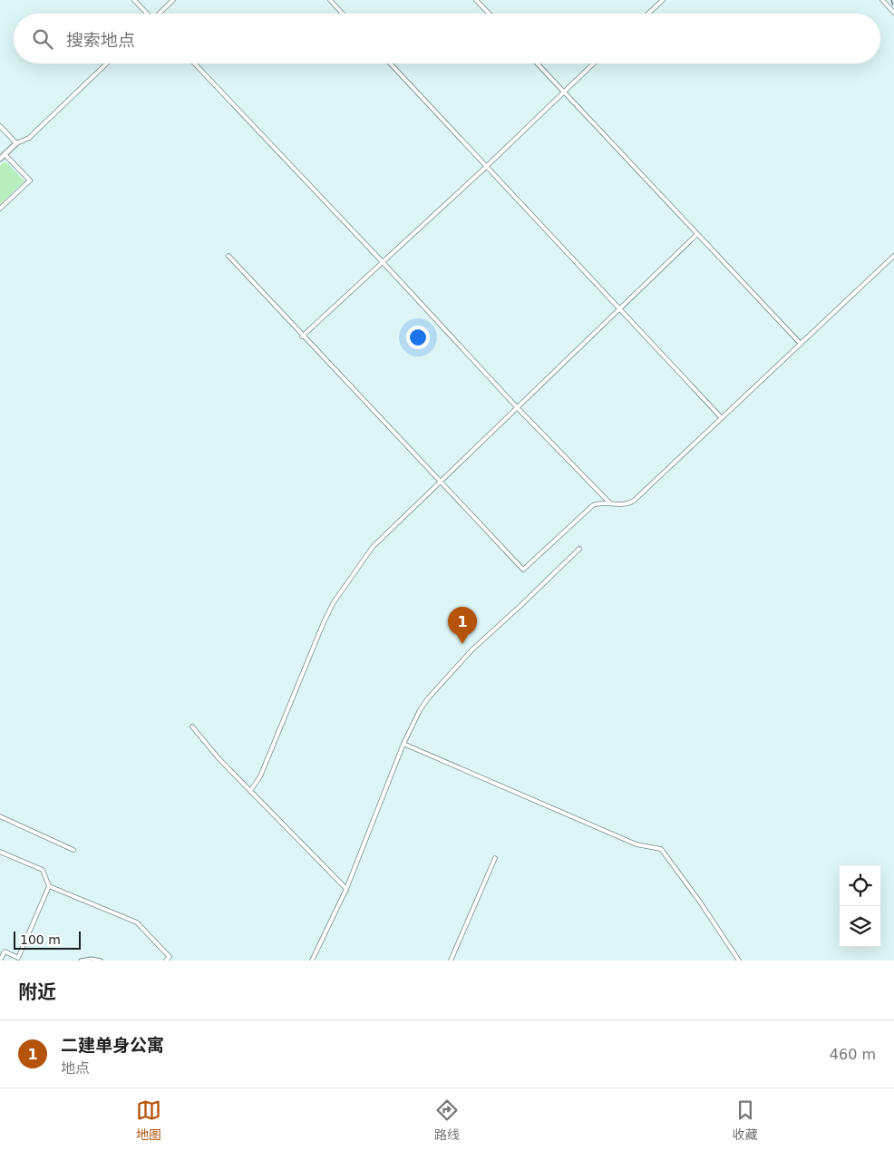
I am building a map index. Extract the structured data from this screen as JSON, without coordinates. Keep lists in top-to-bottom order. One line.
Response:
{"scale_bar":"100 m","page":{"search":"搜索地点","pins":"1","scale":"100 m","heading":"附近","list":[{"mark":"1","name":"二建单身公寓","note":"地点","value":"460 m"}],"nav":["地图","路线","收藏"]}}
